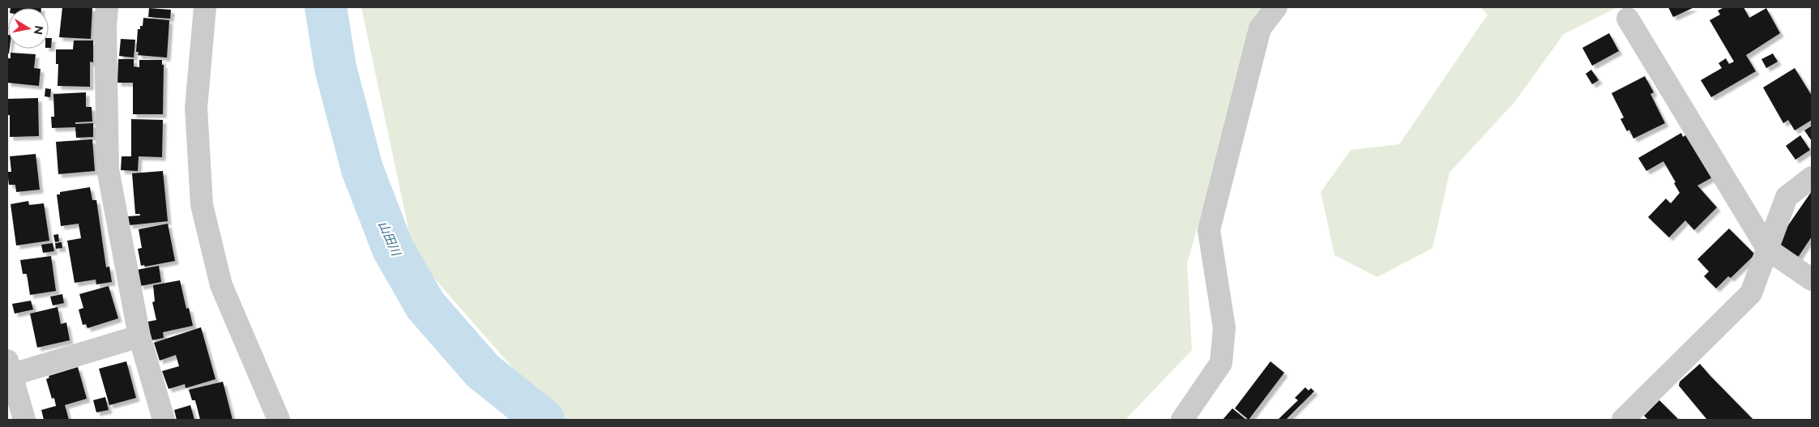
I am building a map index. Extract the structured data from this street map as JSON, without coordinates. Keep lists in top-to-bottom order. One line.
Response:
{"water":["山田川"],"north":"right"}
